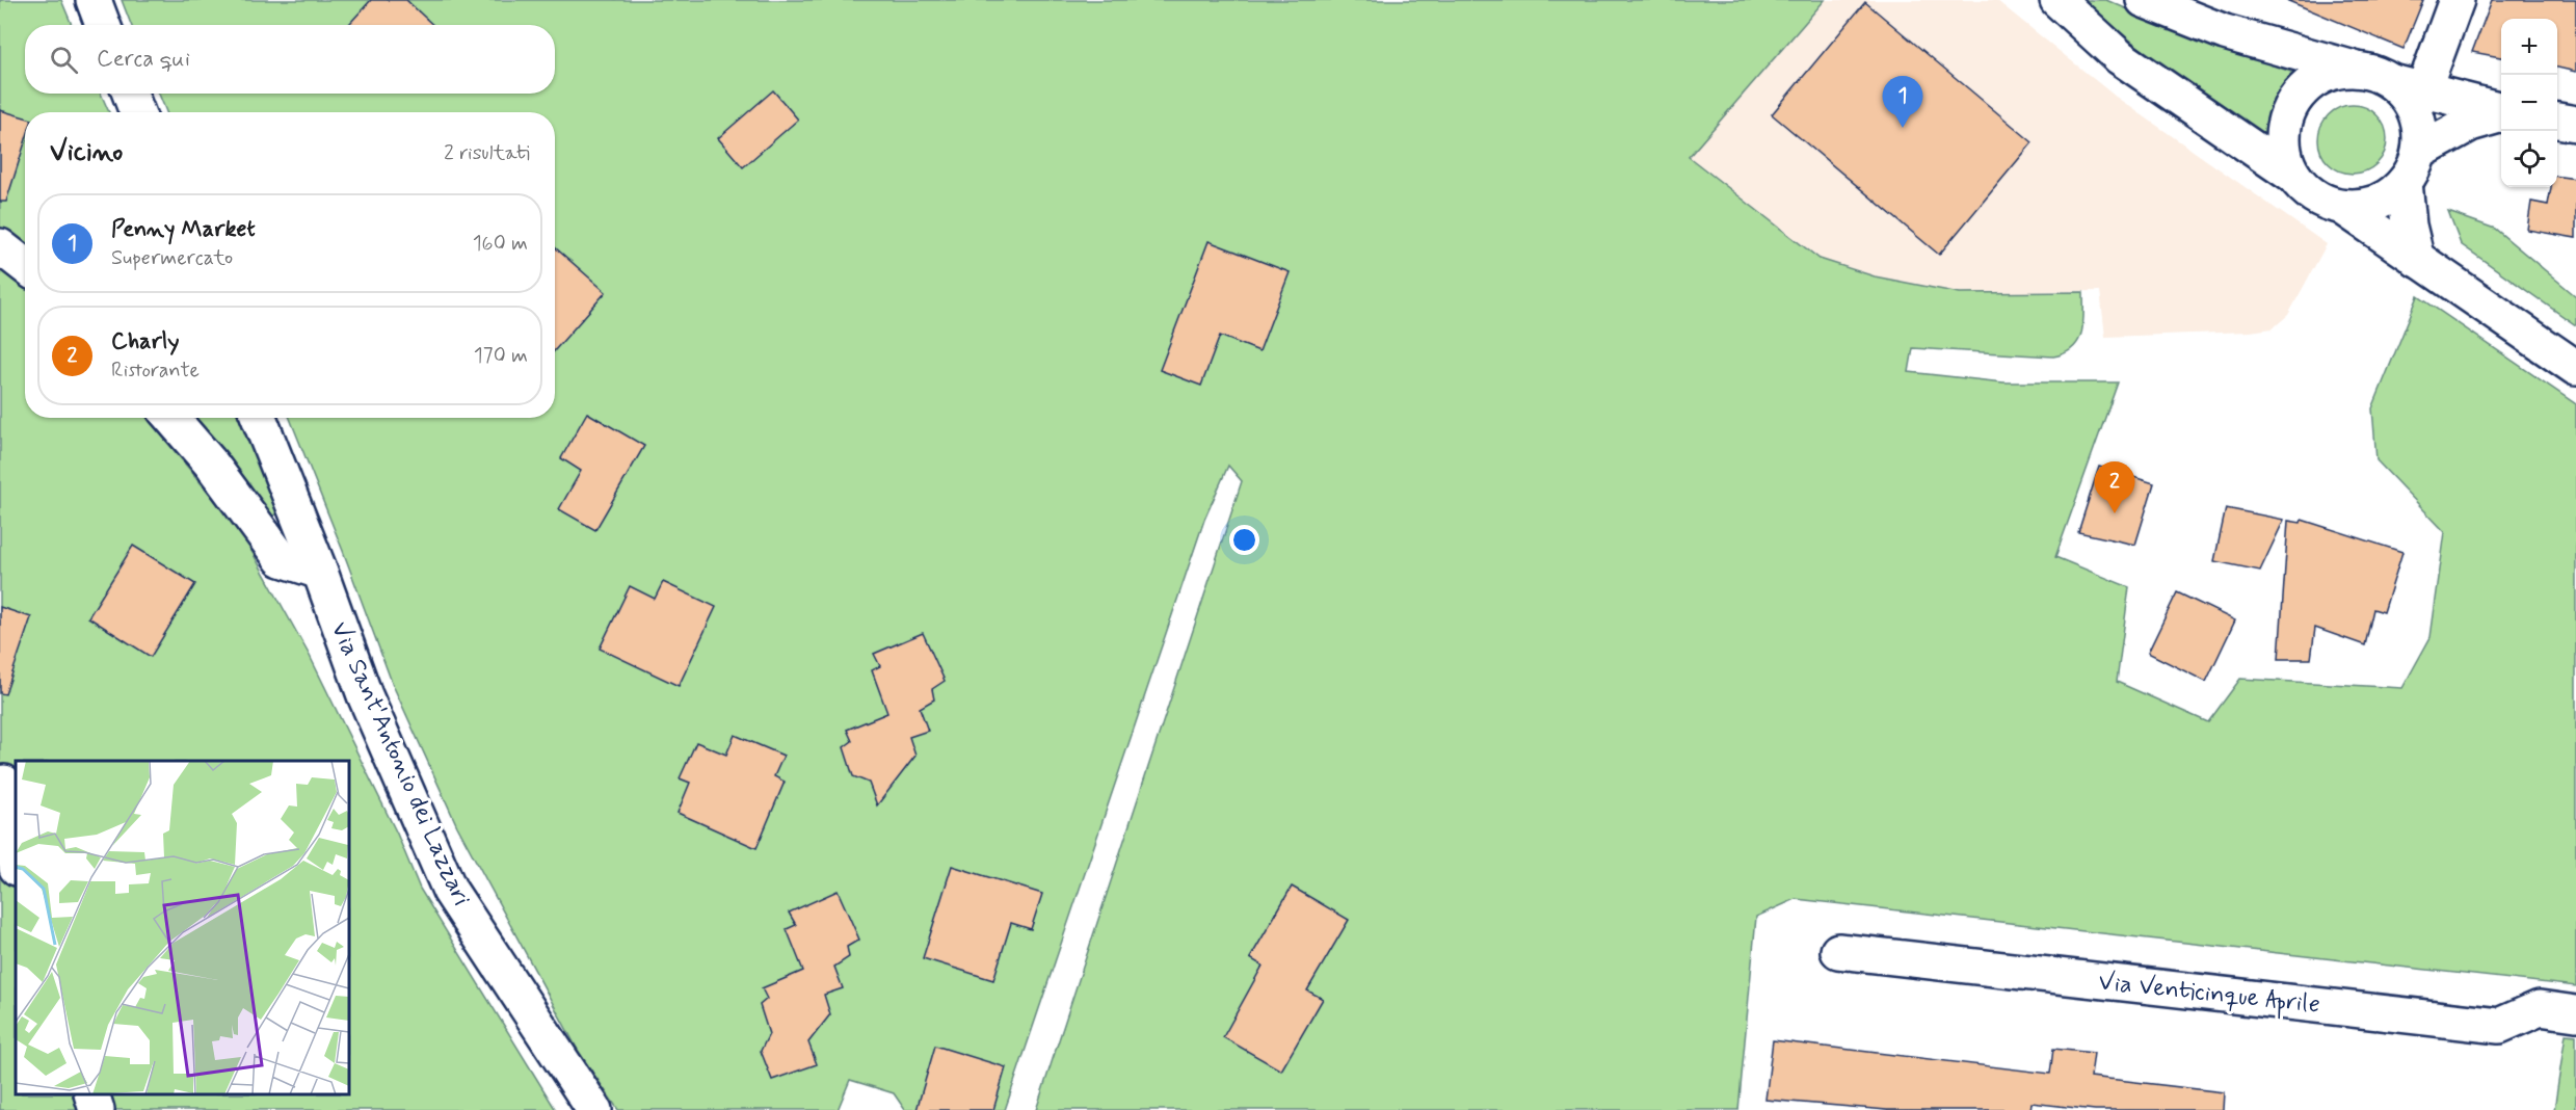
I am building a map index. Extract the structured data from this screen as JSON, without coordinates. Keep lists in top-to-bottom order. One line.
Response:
{"streets":{"street":["Via Sant'Antonio dei Lazzari","Via Venticinque Aprile"]},"page":{"map_buttons":["+","−"],"search":"Cerca qui","pins":["1","2"],"heading":["Vicino","2 risultati"],"list":[{"mark":"1","name":"Penny Market","note":"Supermercato","value":"160 m"},{"mark":"2","name":"Charly","note":"Ristorante","value":"170 m"}]}}
